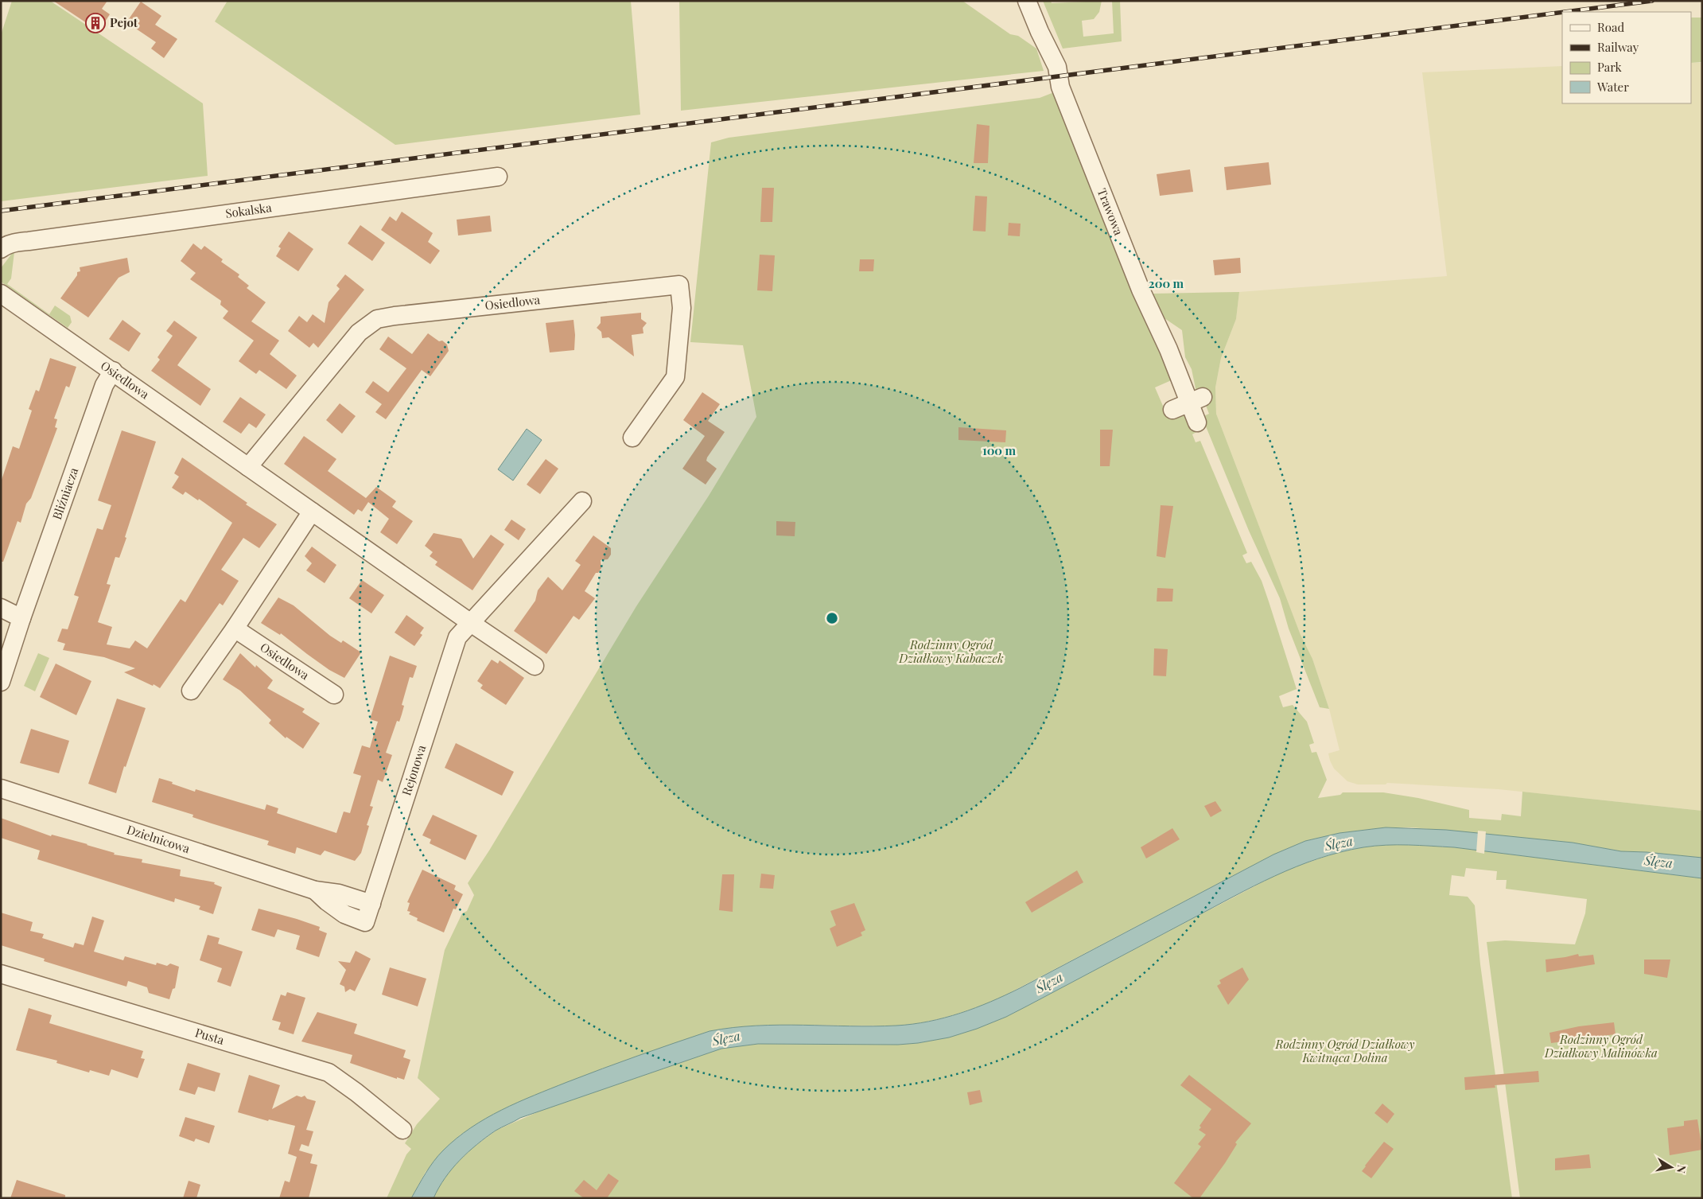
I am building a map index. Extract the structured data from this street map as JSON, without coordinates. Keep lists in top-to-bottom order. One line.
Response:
{"streets":{"street":["Sokalska","Trawowa","Osiedlowa","Bliźniacza","Rejonowa","Dzielnicowa","Pusta"]},"crossings":[["Osiedlowa","Bliźniacza"],["Osiedlowa","Rejonowa"],["Rejonowa","Dzielnicowa"]],"water":["Ślęza"],"parks":["Rodzinny Ogród Działkowy Kabaczek","Rodzinny Ogród Działkowy Malinówka","Rodzinny Ogród Działkowy Kwitnąca Dolina"],"places":{"building":["Pejot"]},"legend":["Road","Railway","Park","Water"],"north":"right","rings":["200 m","100 m"]}
